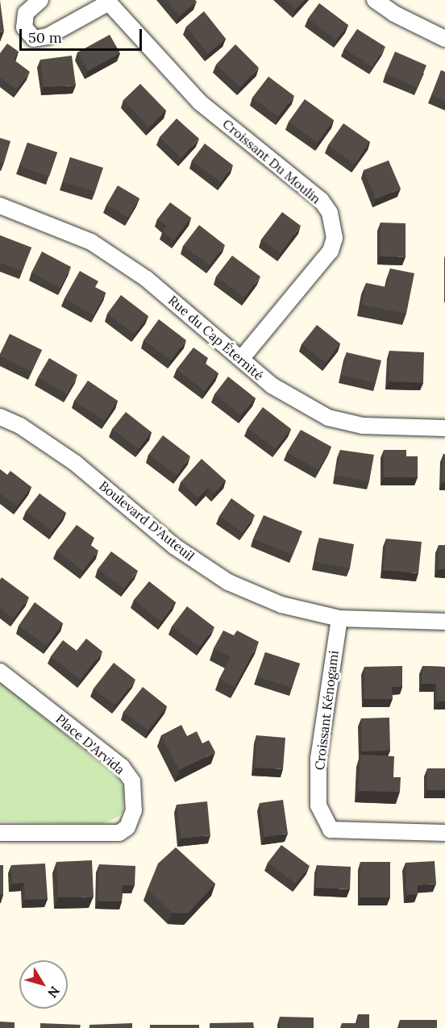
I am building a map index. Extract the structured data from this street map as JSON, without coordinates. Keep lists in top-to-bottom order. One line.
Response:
{"streets":{"street":["Croissant Du Moulin","Rue du Cap Éternité","Boulevard D'Auteuil","Croissant Kénogami","Place D'Arvida"]},"crossings":[["Croissant Du Moulin","Rue du Cap Éternité"],["Boulevard D'Auteuil","Croissant Kénogami"]],"scale_bar":"50 m","north":"bottom right"}
